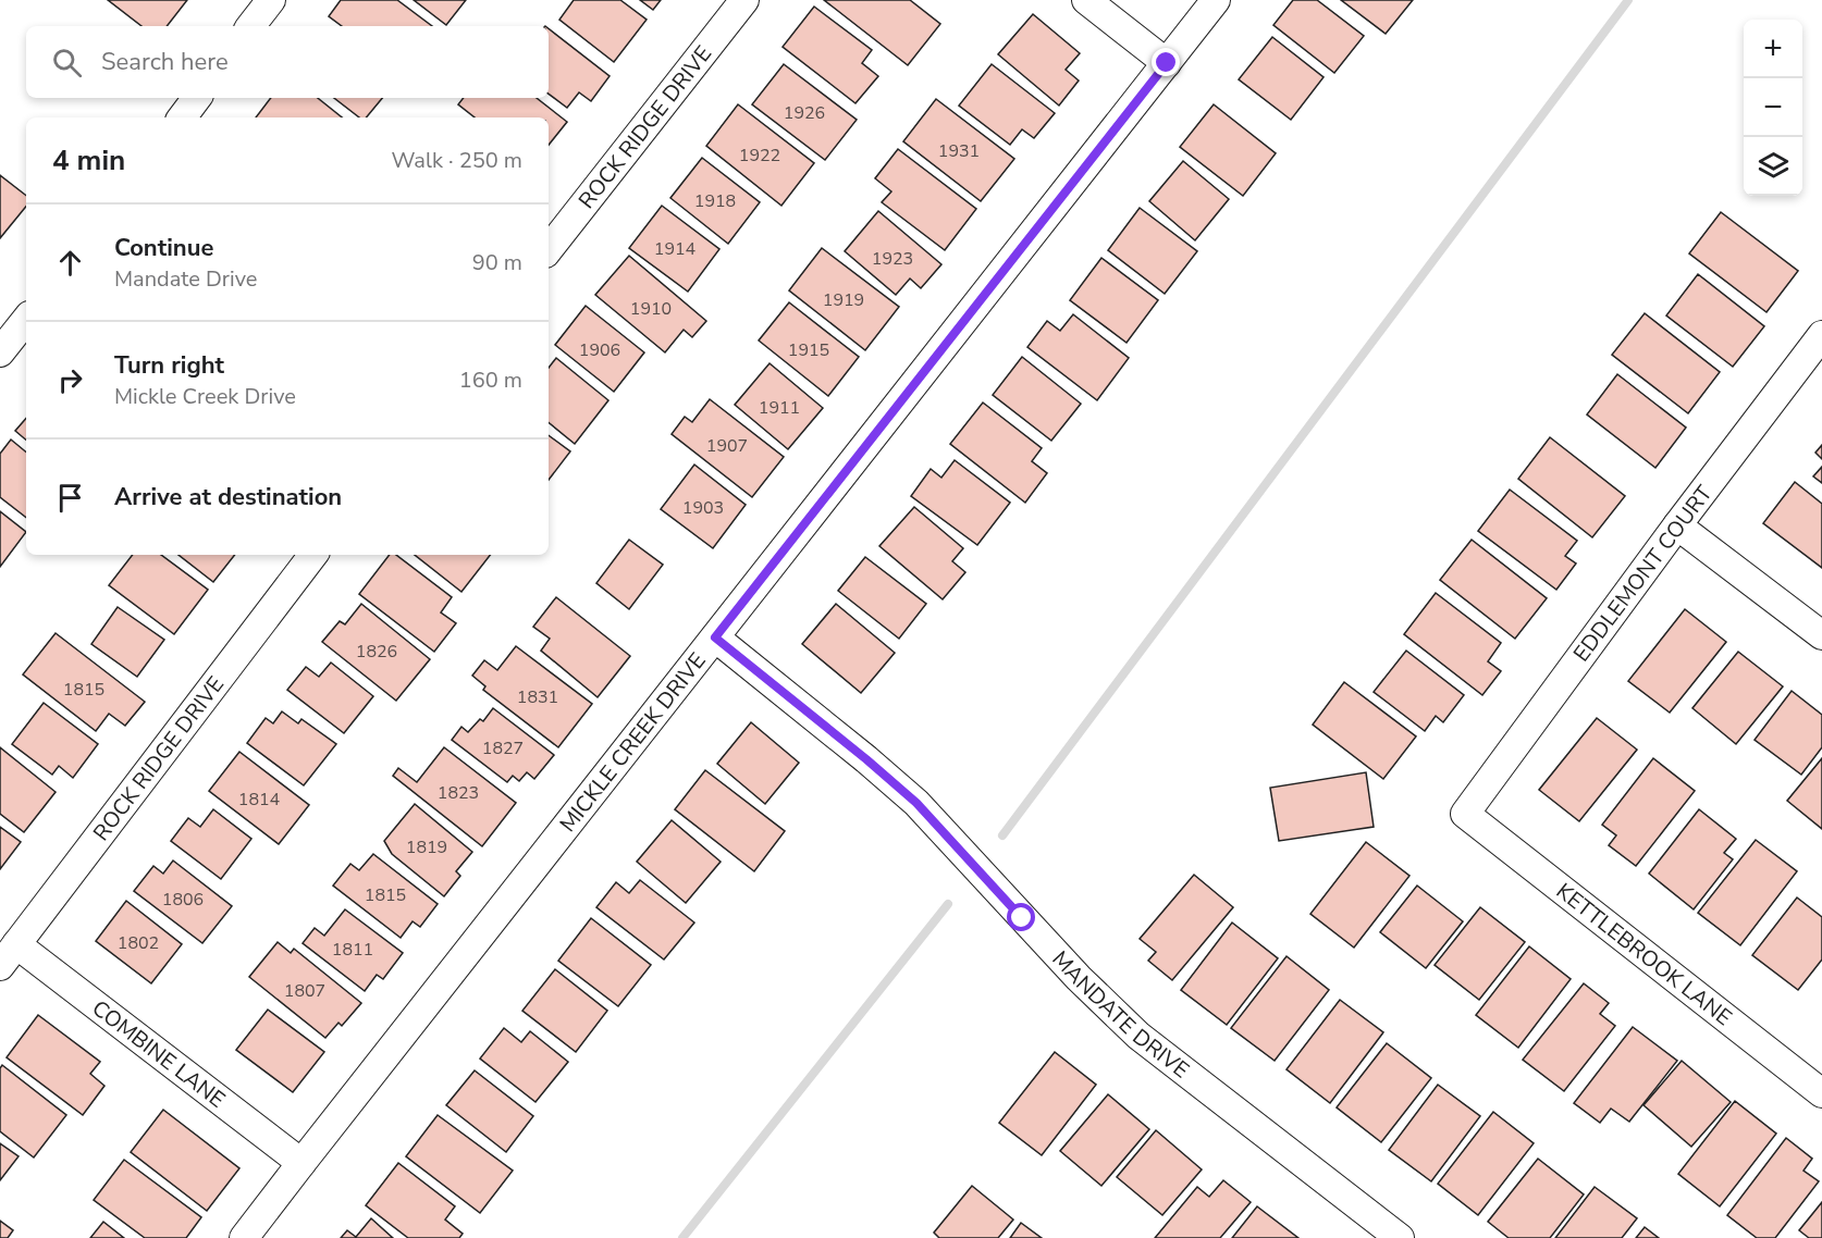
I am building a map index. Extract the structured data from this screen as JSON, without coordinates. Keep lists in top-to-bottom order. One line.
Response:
{"streets":{"street":["ROCK RIDGE DRIVE","EDDLEMONT COURT","MICKLE CREEK DRIVE","KETTLEBROOK LANE","MANDATE DRIVE","COMBINE LANE"]},"crossings":[["ROCK RIDGE DRIVE","COMBINE LANE"],["EDDLEMONT COURT","KETTLEBROOK LANE"],["MICKLE CREEK DRIVE","MANDATE DRIVE"],["MICKLE CREEK DRIVE","COMBINE LANE"]],"house_numbers":["1926","1931","1922","1918","1914","1923","1919","1910","1906","1915","1911","1907","1903","1826","1815","1831","1827","1823","1814","1819","1815","1806","1802","1811","1807"],"page":{"map_buttons":["+","−"],"search":"Search here","heading":["4 min","Walk · 250 m"],"list":[["Continue","Mandate Drive","90 m"],["Turn right","Mickle Creek Drive","160 m"],"Arrive at destination"]}}
